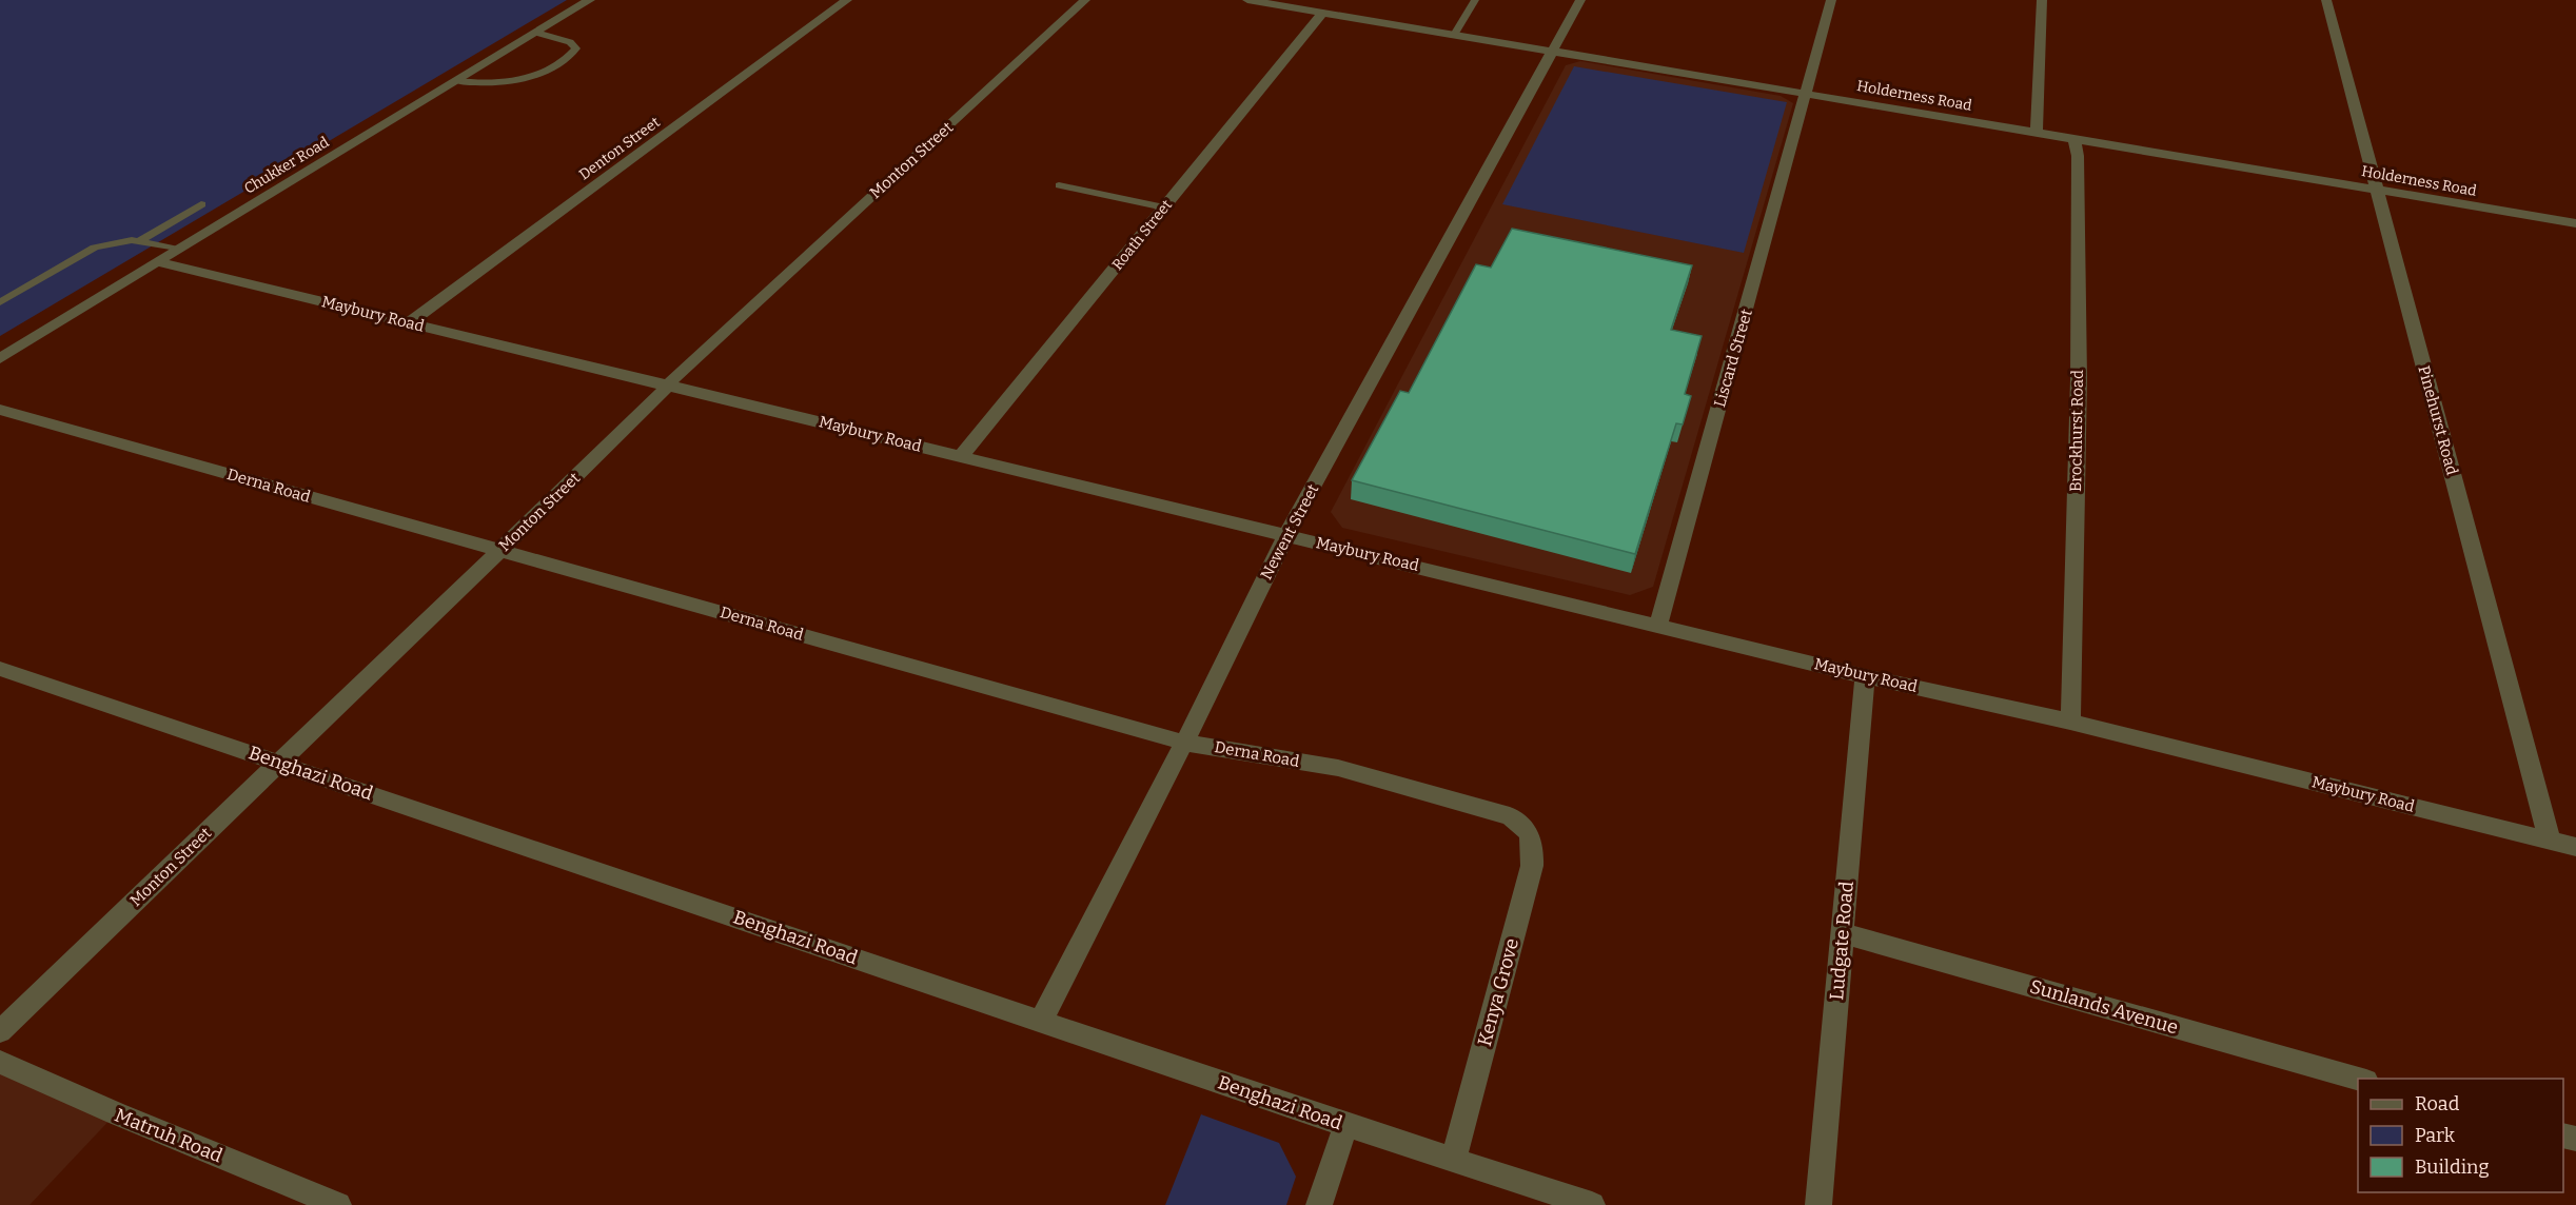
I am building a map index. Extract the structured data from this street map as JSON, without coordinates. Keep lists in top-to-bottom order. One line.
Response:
{"streets":{"street":["Holderness Road","Denton Street","Monton Street","Chukker Road","Roath Street","Maybury Road","Liscard Street","Pinehurst Road","Brockhurst Road","Derna Road","Newent Street","Benghazi Road","Ludgate Road","Kenya Grove","Sunlands Avenue","Matruh Road"]},"crossings":[["Holderness Road","Roath Street"],["Holderness Road","Liscard Street"],["Holderness Road","Pinehurst Road"],["Holderness Road","Brockhurst Road"],["Holderness Road","Newent Street"],["Denton Street","Maybury Road"],["Monton Street","Maybury Road"],["Monton Street","Derna Road"],["Monton Street","Benghazi Road"],["Chukker Road","Maybury Road"],["Roath Street","Maybury Road"],["Maybury Road","Liscard Street"],["Maybury Road","Pinehurst Road"],["Maybury Road","Brockhurst Road"],["Maybury Road","Newent Street"],["Maybury Road","Ludgate Road"],["Derna Road","Newent Street"],["Derna Road","Kenya Grove"],["Newent Street","Benghazi Road"],["Benghazi Road","Kenya Grove"],["Ludgate Road","Sunlands Avenue"]],"legend":["Road","Park","Building"]}
